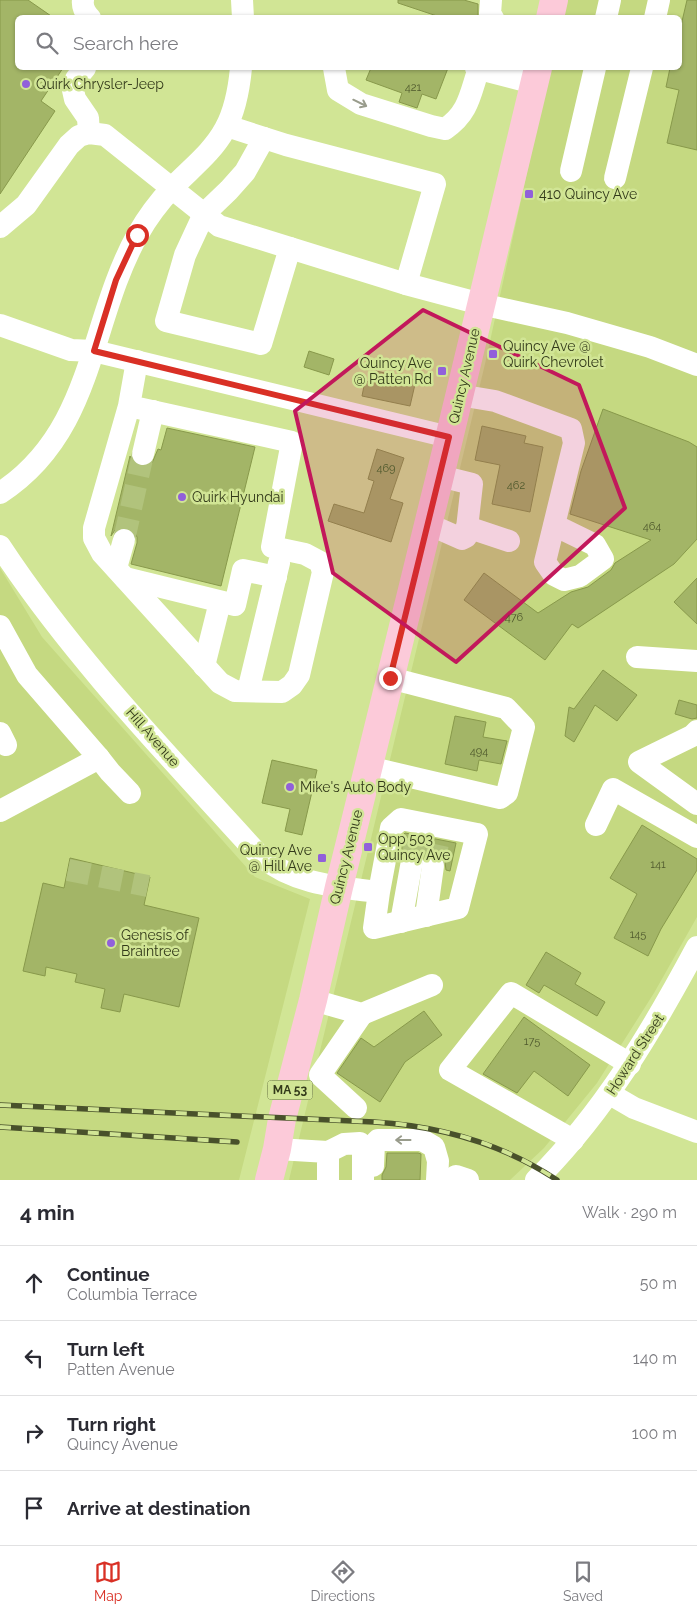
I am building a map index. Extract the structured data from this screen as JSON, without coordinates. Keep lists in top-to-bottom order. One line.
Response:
{"streets":{"main road":["Quincy Avenue","MA 53"],"street":["Hill Avenue","Howard Street"]},"crossings":[["Quincy Avenue","Hill Avenue"]],"places":{"other":["Quirk Chrysler-Jeep","Quirk Hyundai","Mike's Auto Body","Genesis of Braintree"],"transit":["410 Quincy Ave","Quincy Ave @ Quirk Chevrolet","Quincy Ave @ Patten Rd","Opp 503 Quincy Ave","Quincy Ave @ Hill Ave"]},"house_numbers":["421","469","462","464","476","494","141","145","175"],"page":{"search":"Search here","heading":["4 min","Walk · 290 m"],"list":[["Continue","Columbia Terrace","50 m"],["Turn left","Patten Avenue","140 m"],["Turn right","Quincy Avenue","100 m"],"Arrive at destination"],"nav":["Map","Directions","Saved"]}}
